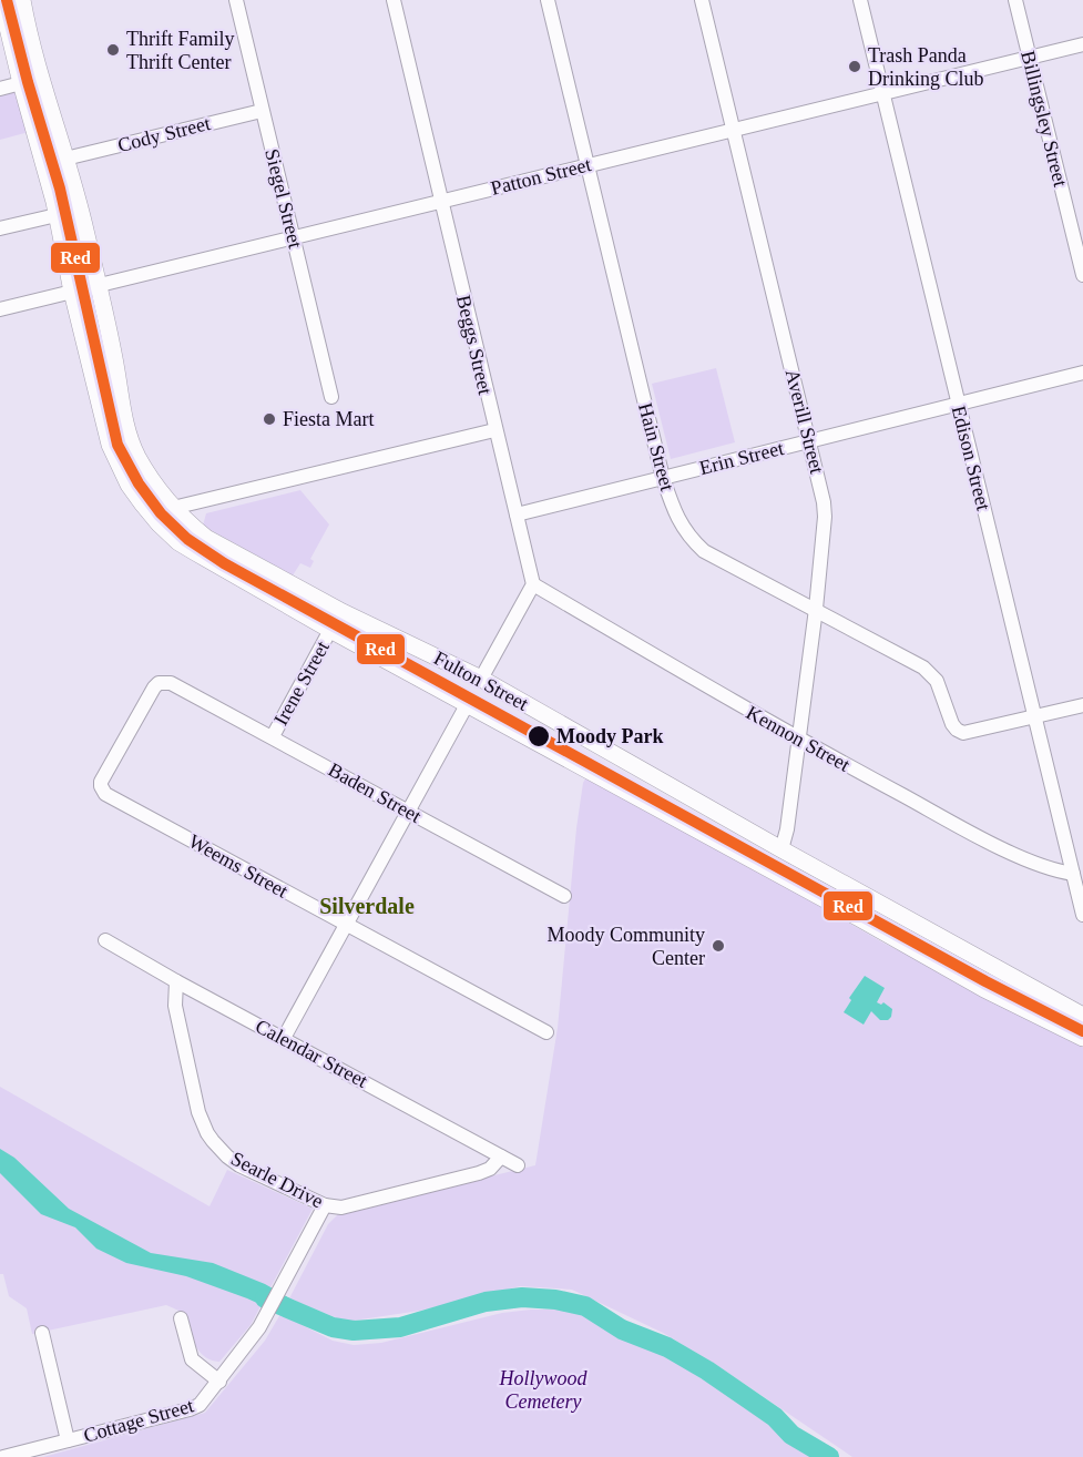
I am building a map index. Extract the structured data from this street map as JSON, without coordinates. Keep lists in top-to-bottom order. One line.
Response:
{"streets":{"main road":["Fulton Street"],"street":["Billingsley Street","Cody Street","Patton Street","Siegel Street","Beggs Street","Averill Street","Hain Street","Erin Street","Edison Street","Irene Street","Kennon Street","Baden Street","Weems Street","Calendar Street","Searle Drive","Cottage Street"]},"crossings":[["Billingsley Street","Patton Street"],["Cody Street","Siegel Street"],["Cody Street","Fulton Street"],["Patton Street","Siegel Street"],["Patton Street","Beggs Street"],["Patton Street","Averill Street"],["Patton Street","Hain Street"],["Patton Street","Edison Street"],["Patton Street","Fulton Street"],["Beggs Street","Erin Street"],["Beggs Street","Kennon Street"],["Averill Street","Hain Street"],["Averill Street","Erin Street"],["Averill Street","Fulton Street"],["Averill Street","Kennon Street"],["Hain Street","Erin Street"],["Hain Street","Edison Street"],["Erin Street","Edison Street"],["Edison Street","Kennon Street"],["Fulton Street","Irene Street"],["Irene Street","Baden Street"],["Baden Street","Weems Street"],["Calendar Street","Searle Drive"],["Searle Drive","Cottage Street"]],"districts":["Silverdale"],"parks":["Hollywood Cemetery"],"places":["Thrift Family Thrift Center","Trash Panda Drinking Club","Fiesta Mart","Moody Park","Moody Community Center"],"lines":["transit line Red"]}
